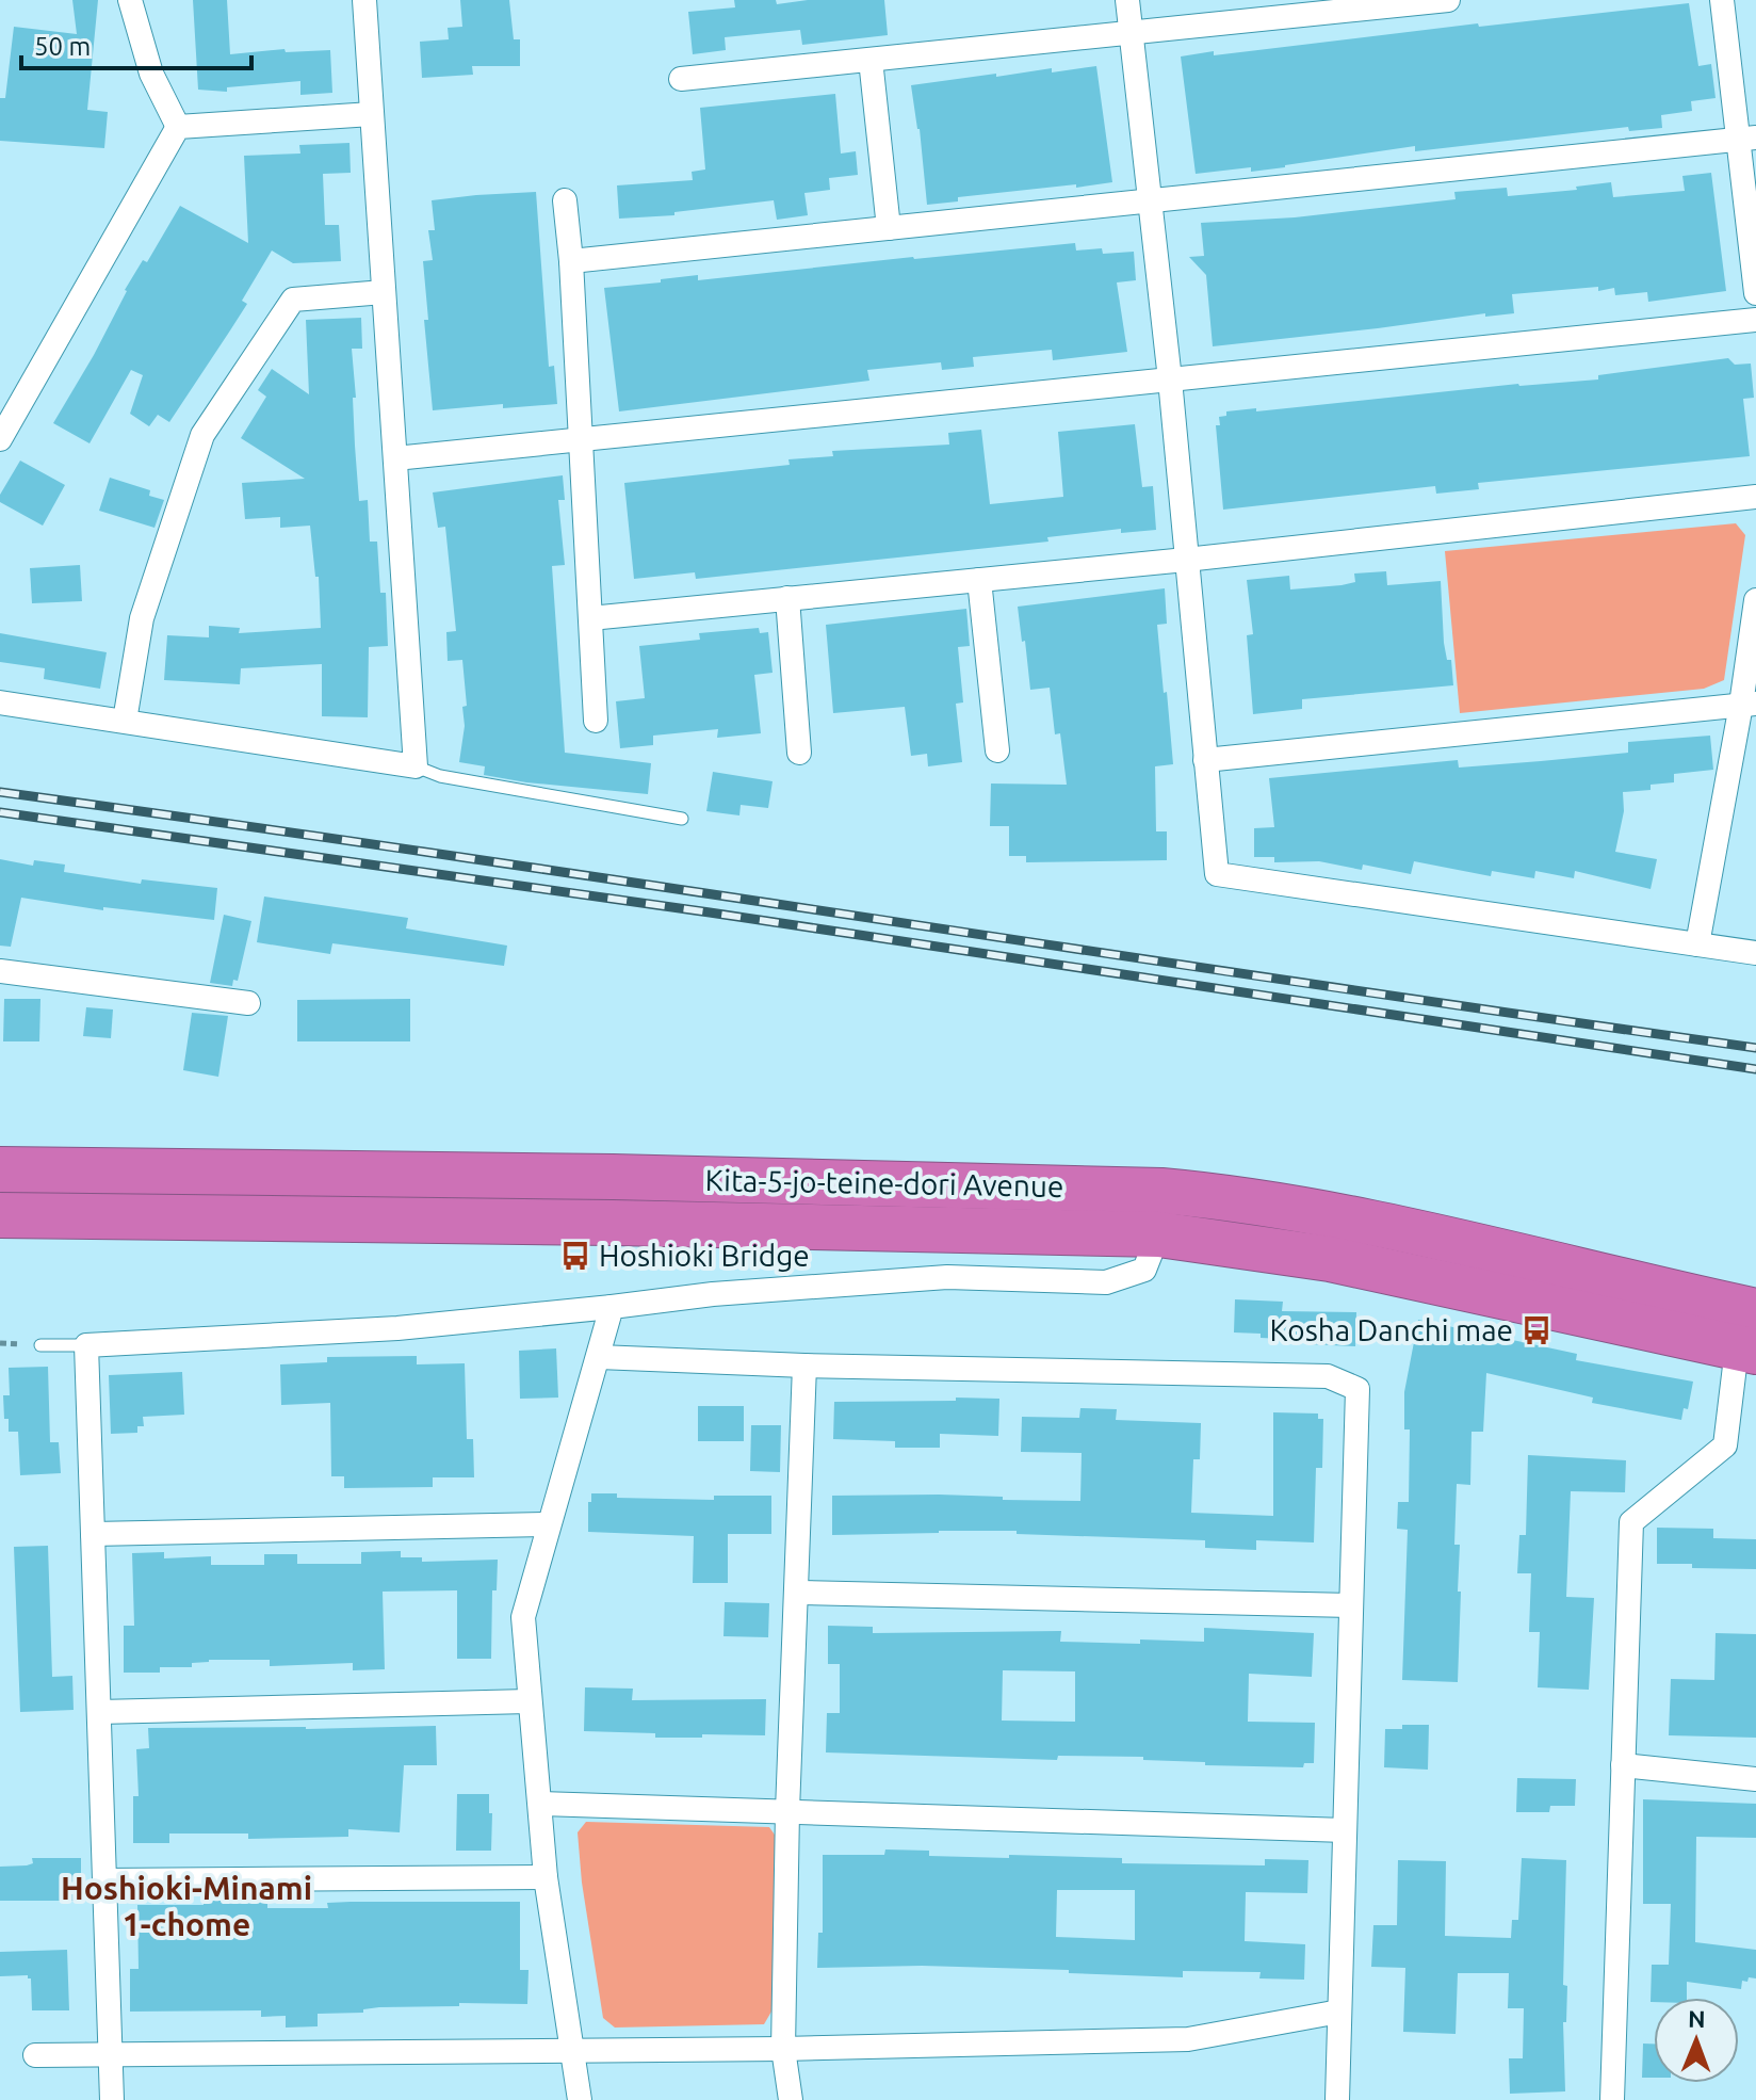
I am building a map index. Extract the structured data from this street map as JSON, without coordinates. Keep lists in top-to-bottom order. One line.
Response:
{"streets":{"highway":["Kita-5-jo-teine-dori Avenue"]},"districts":["Hoshioki-Minami 1-chome"],"places":{"bus stop":["Hoshioki Bridge","Kosha Danchi mae"]},"scale_bar":"50 m","north":"top"}
